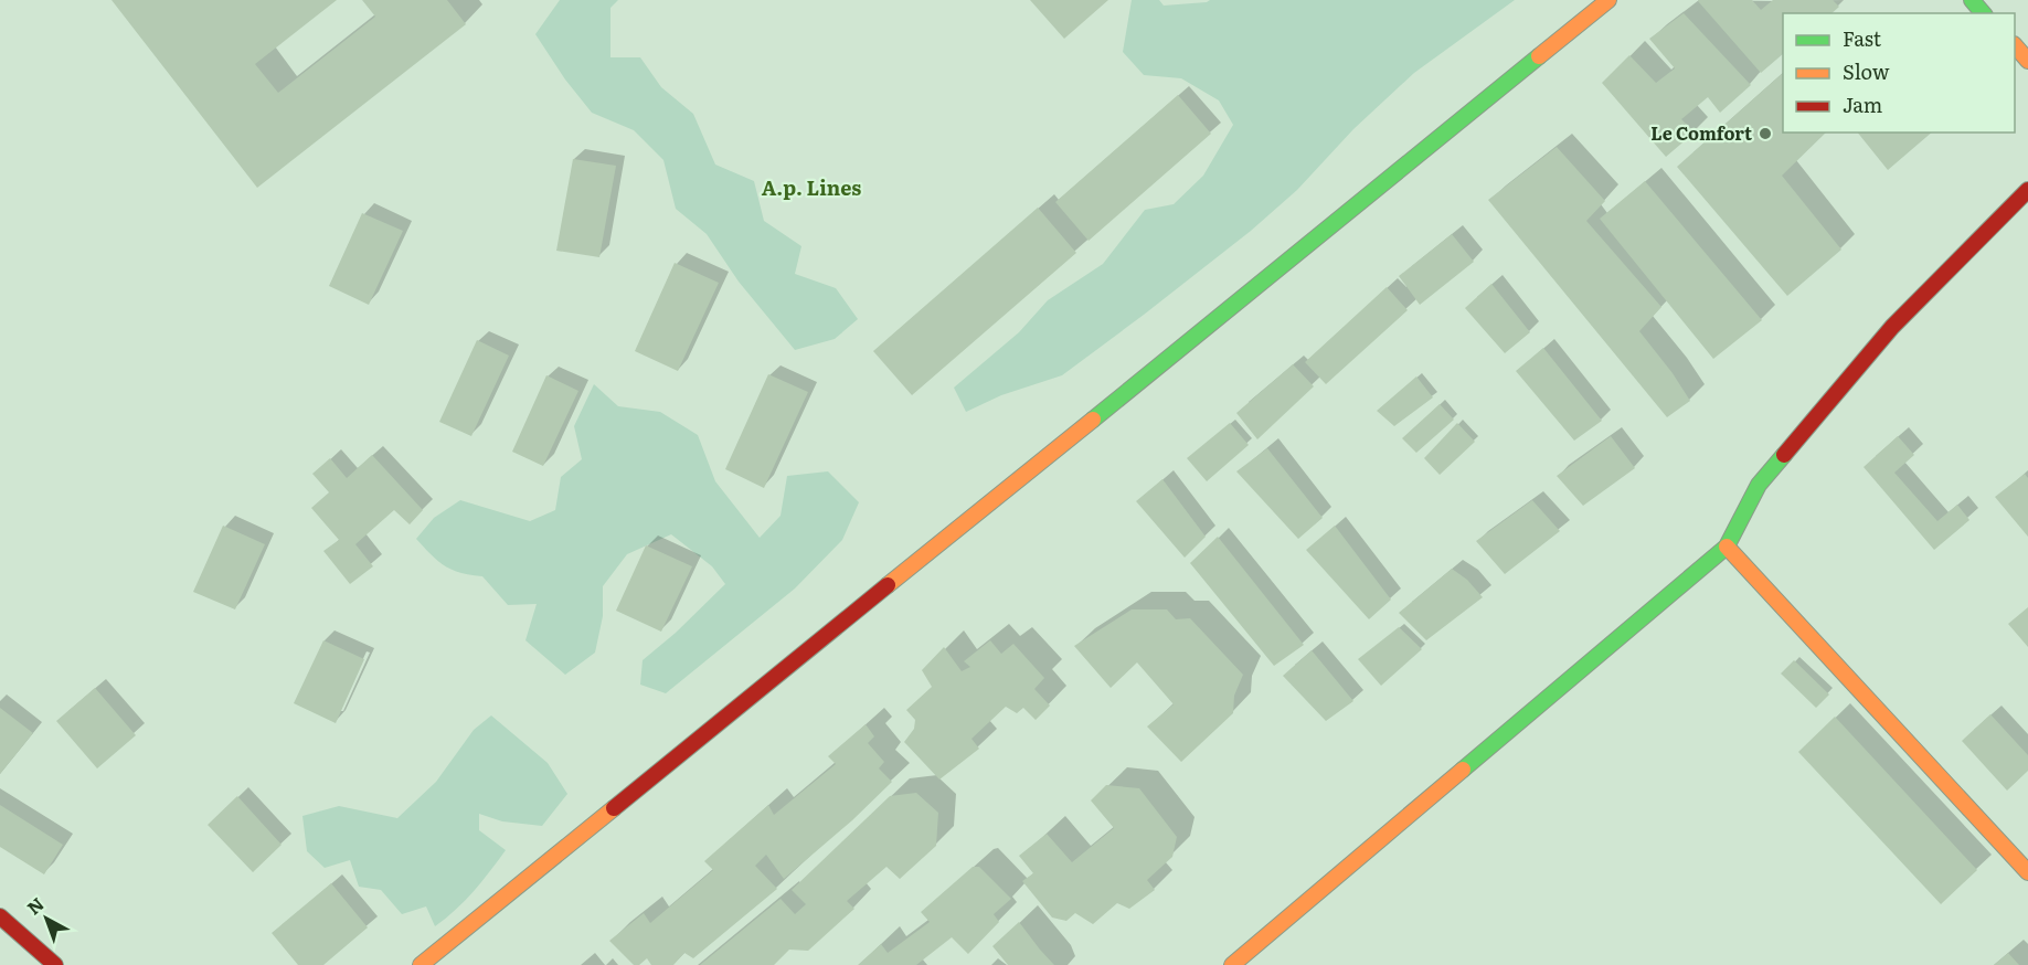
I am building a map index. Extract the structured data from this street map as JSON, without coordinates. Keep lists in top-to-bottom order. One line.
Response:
{"districts":["A.p. Lines"],"places":["Le Comfort"],"legend":["Fast","Slow","Jam"],"north":"top left"}
